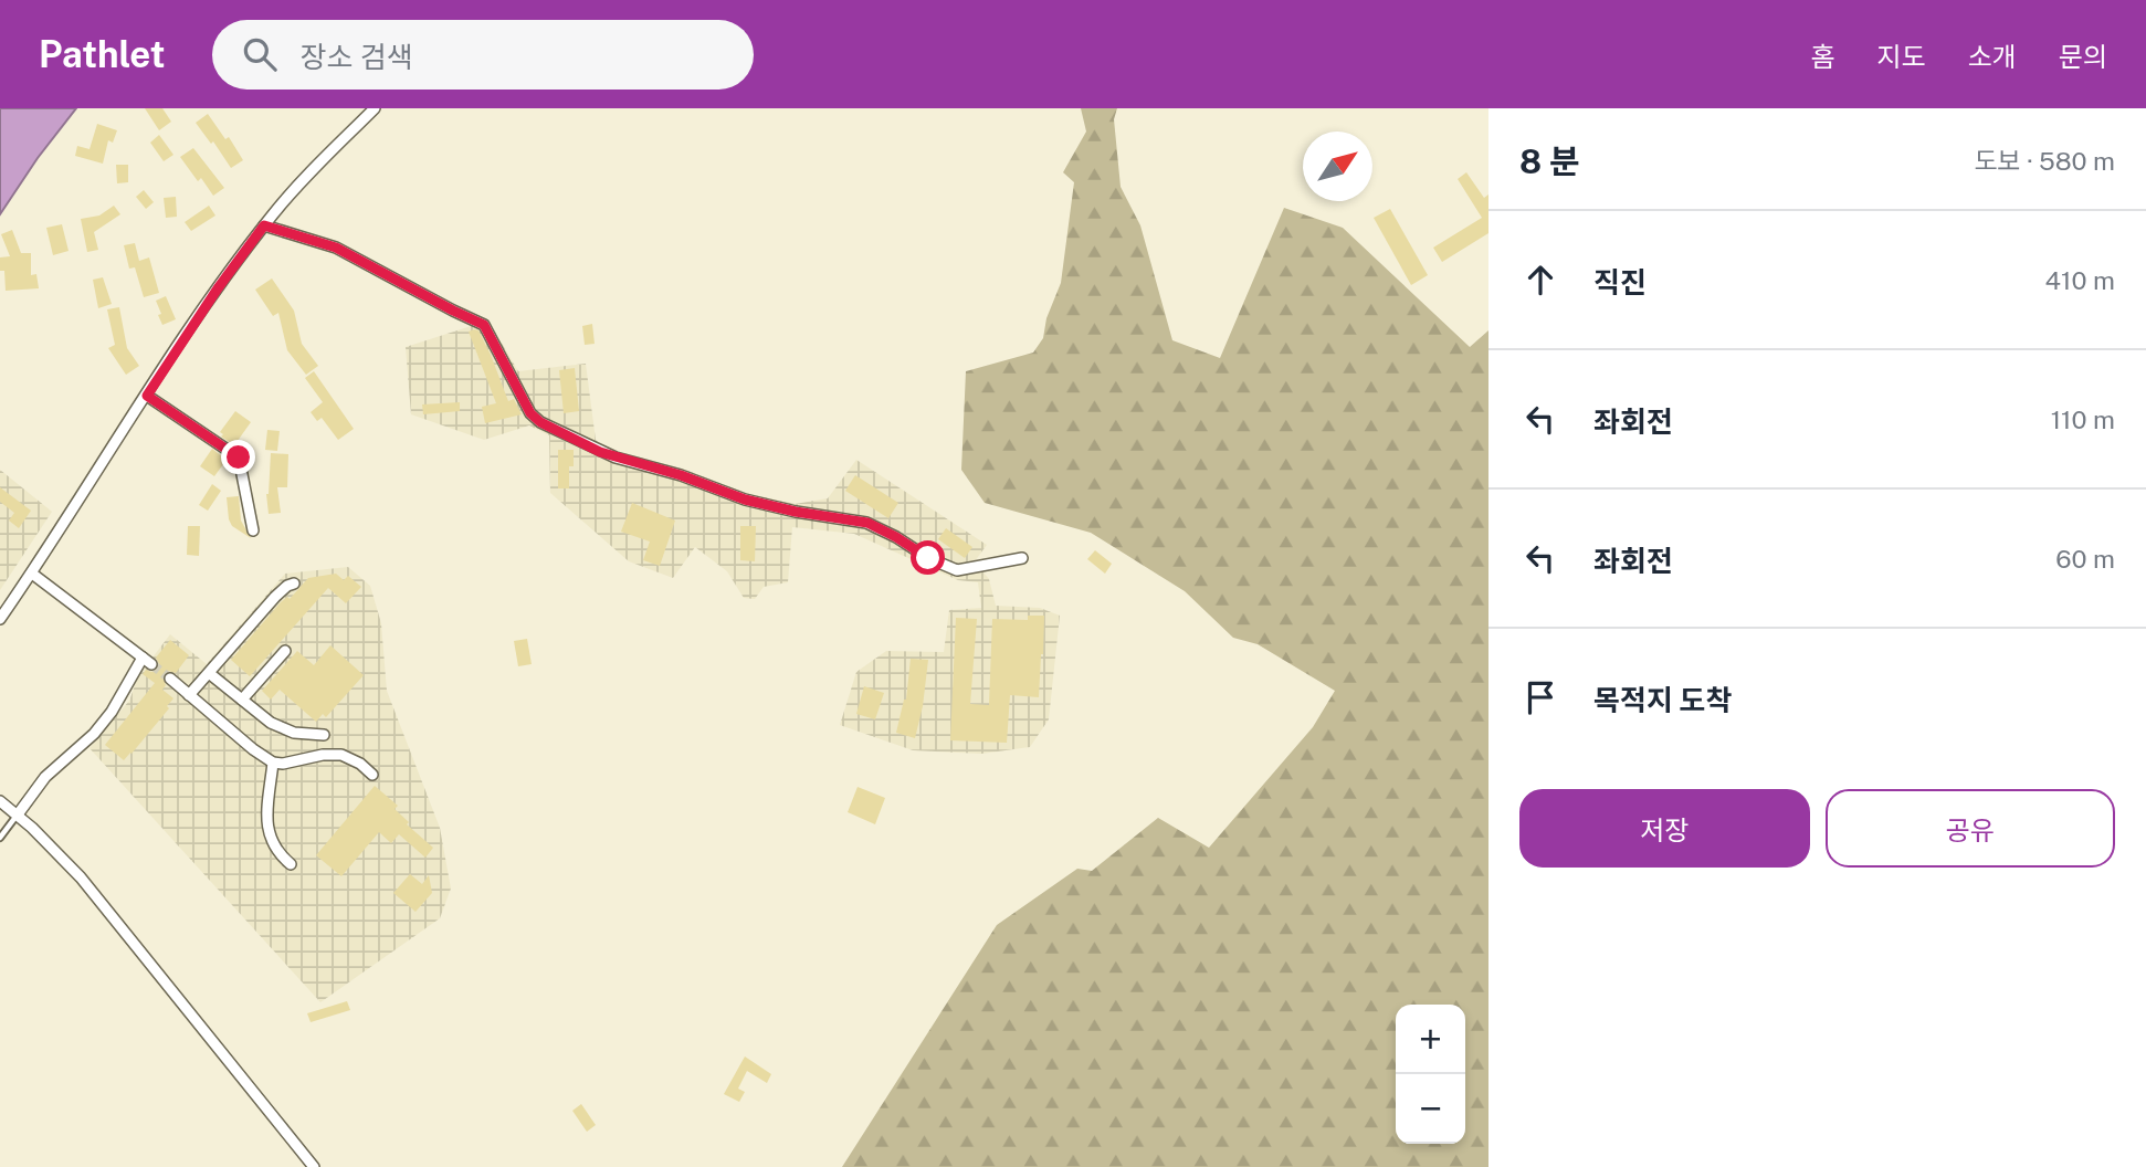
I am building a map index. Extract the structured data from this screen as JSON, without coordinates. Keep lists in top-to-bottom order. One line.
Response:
{"north":"top right","page":{"header":"Pathlet","search":"장소 검색","nav":["홈","지도","소개","문의"],"heading":["8 분","도보 · 580 m"],"list":[["직진","410 m"],["좌회전","110 m"],["좌회전","60 m"],"목적지 도착"],"buttons":["저장","공유"],"map_buttons":["+","−"]}}
